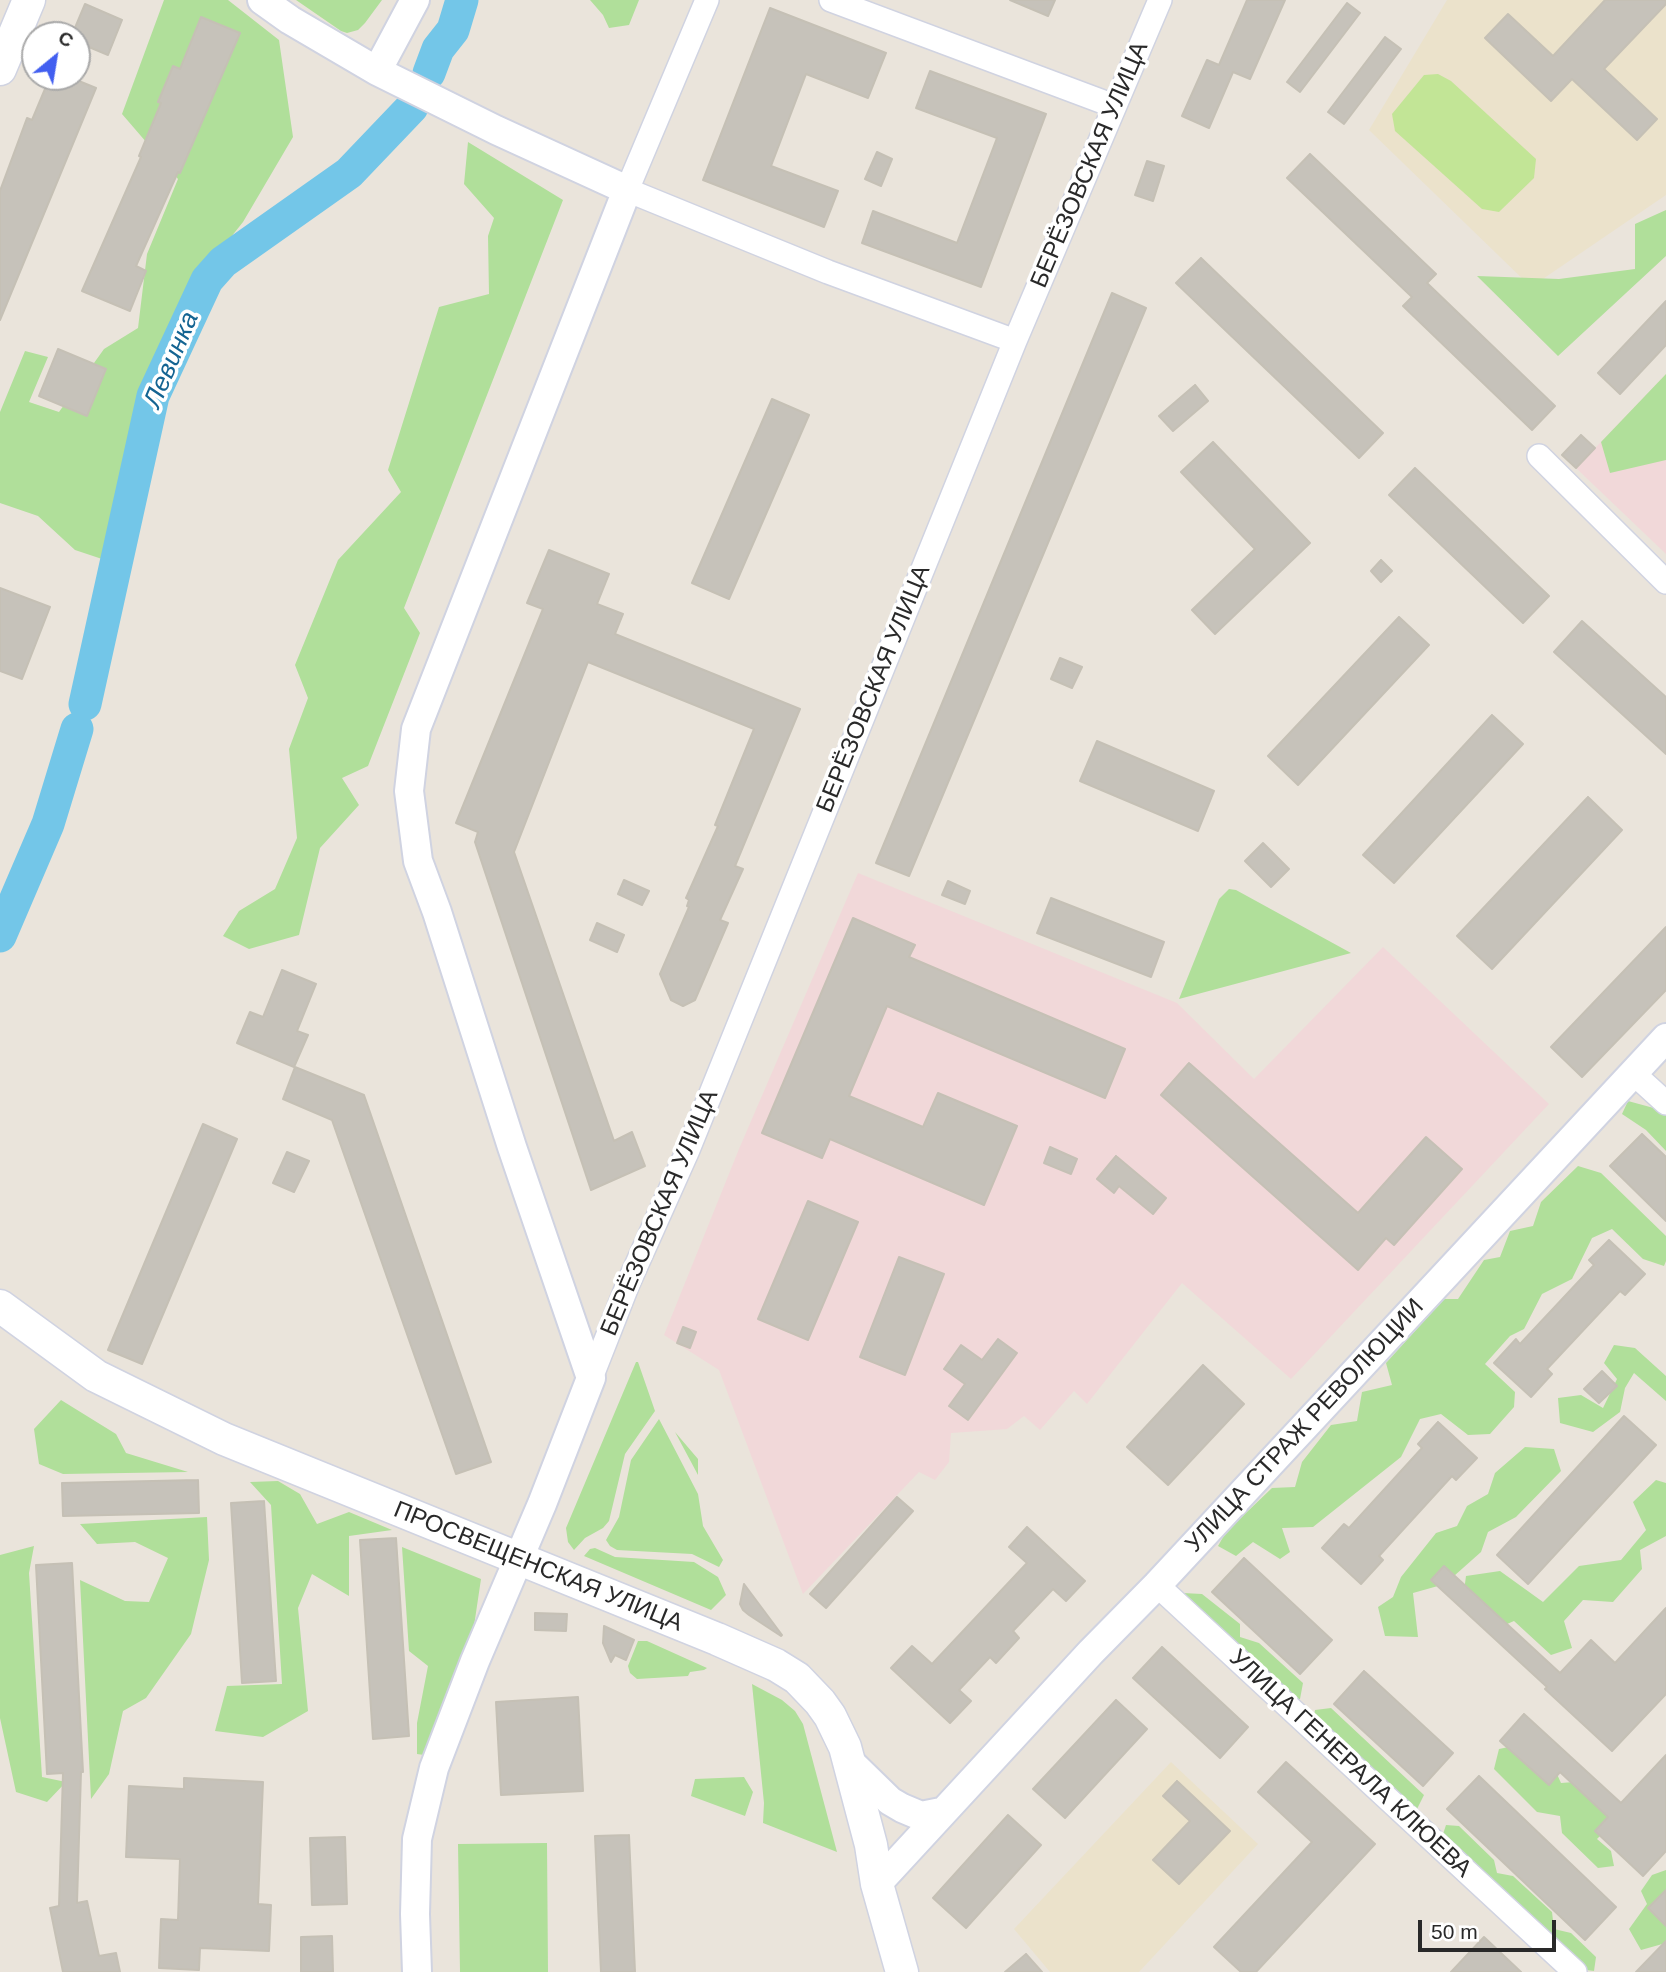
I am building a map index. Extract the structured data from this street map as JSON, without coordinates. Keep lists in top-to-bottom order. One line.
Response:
{"streets":{"main road":["ПРОСВЕЩЕНСКАЯ УЛИЦА"],"street":["БЕРЁЗОВСКАЯ УЛИЦА","УЛИЦА СТРАЖ РЕВОЛЮЦИИ","УЛИЦА ГЕНЕРАЛА КЛЮЕВА"]},"crossings":[["УЛИЦА СТРАЖ РЕВОЛЮЦИИ","ПРОСВЕЩЕНСКАЯ УЛИЦА"],["УЛИЦА СТРАЖ РЕВОЛЮЦИИ","УЛИЦА ГЕНЕРАЛА КЛЮЕВА"]],"water":["Левинка"],"scale_bar":"50 m","north":"top right"}
